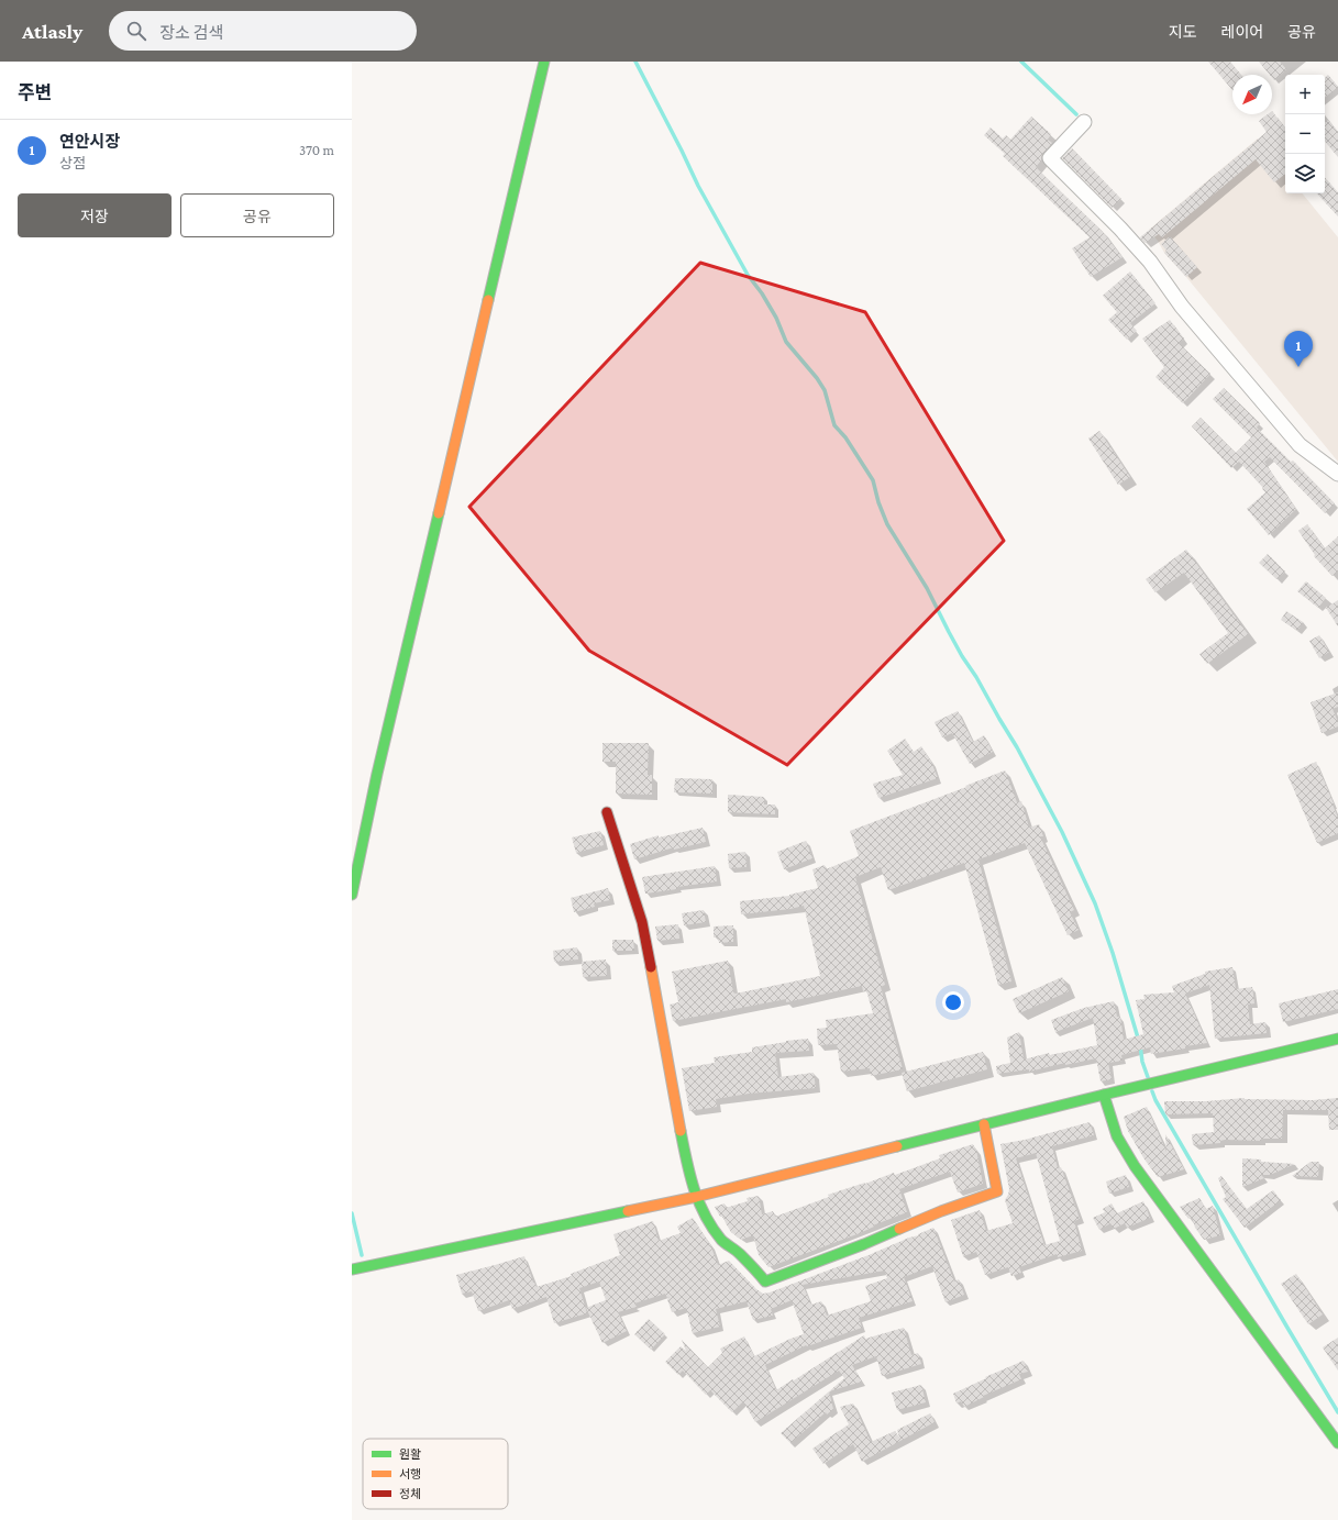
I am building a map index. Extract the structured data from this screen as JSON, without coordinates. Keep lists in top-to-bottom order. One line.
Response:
{"legend":["원활","서행","정체"],"north":"bottom left","page":{"header":"Atlasly","search":"장소 검색","nav":["지도","레이어","공유"],"heading":"주변","map_buttons":["+","−"],"list":[{"mark":"1","name":"연안시장","note":"상점","value":"370 m"}],"buttons":["저장","공유"],"pins":"1"}}
